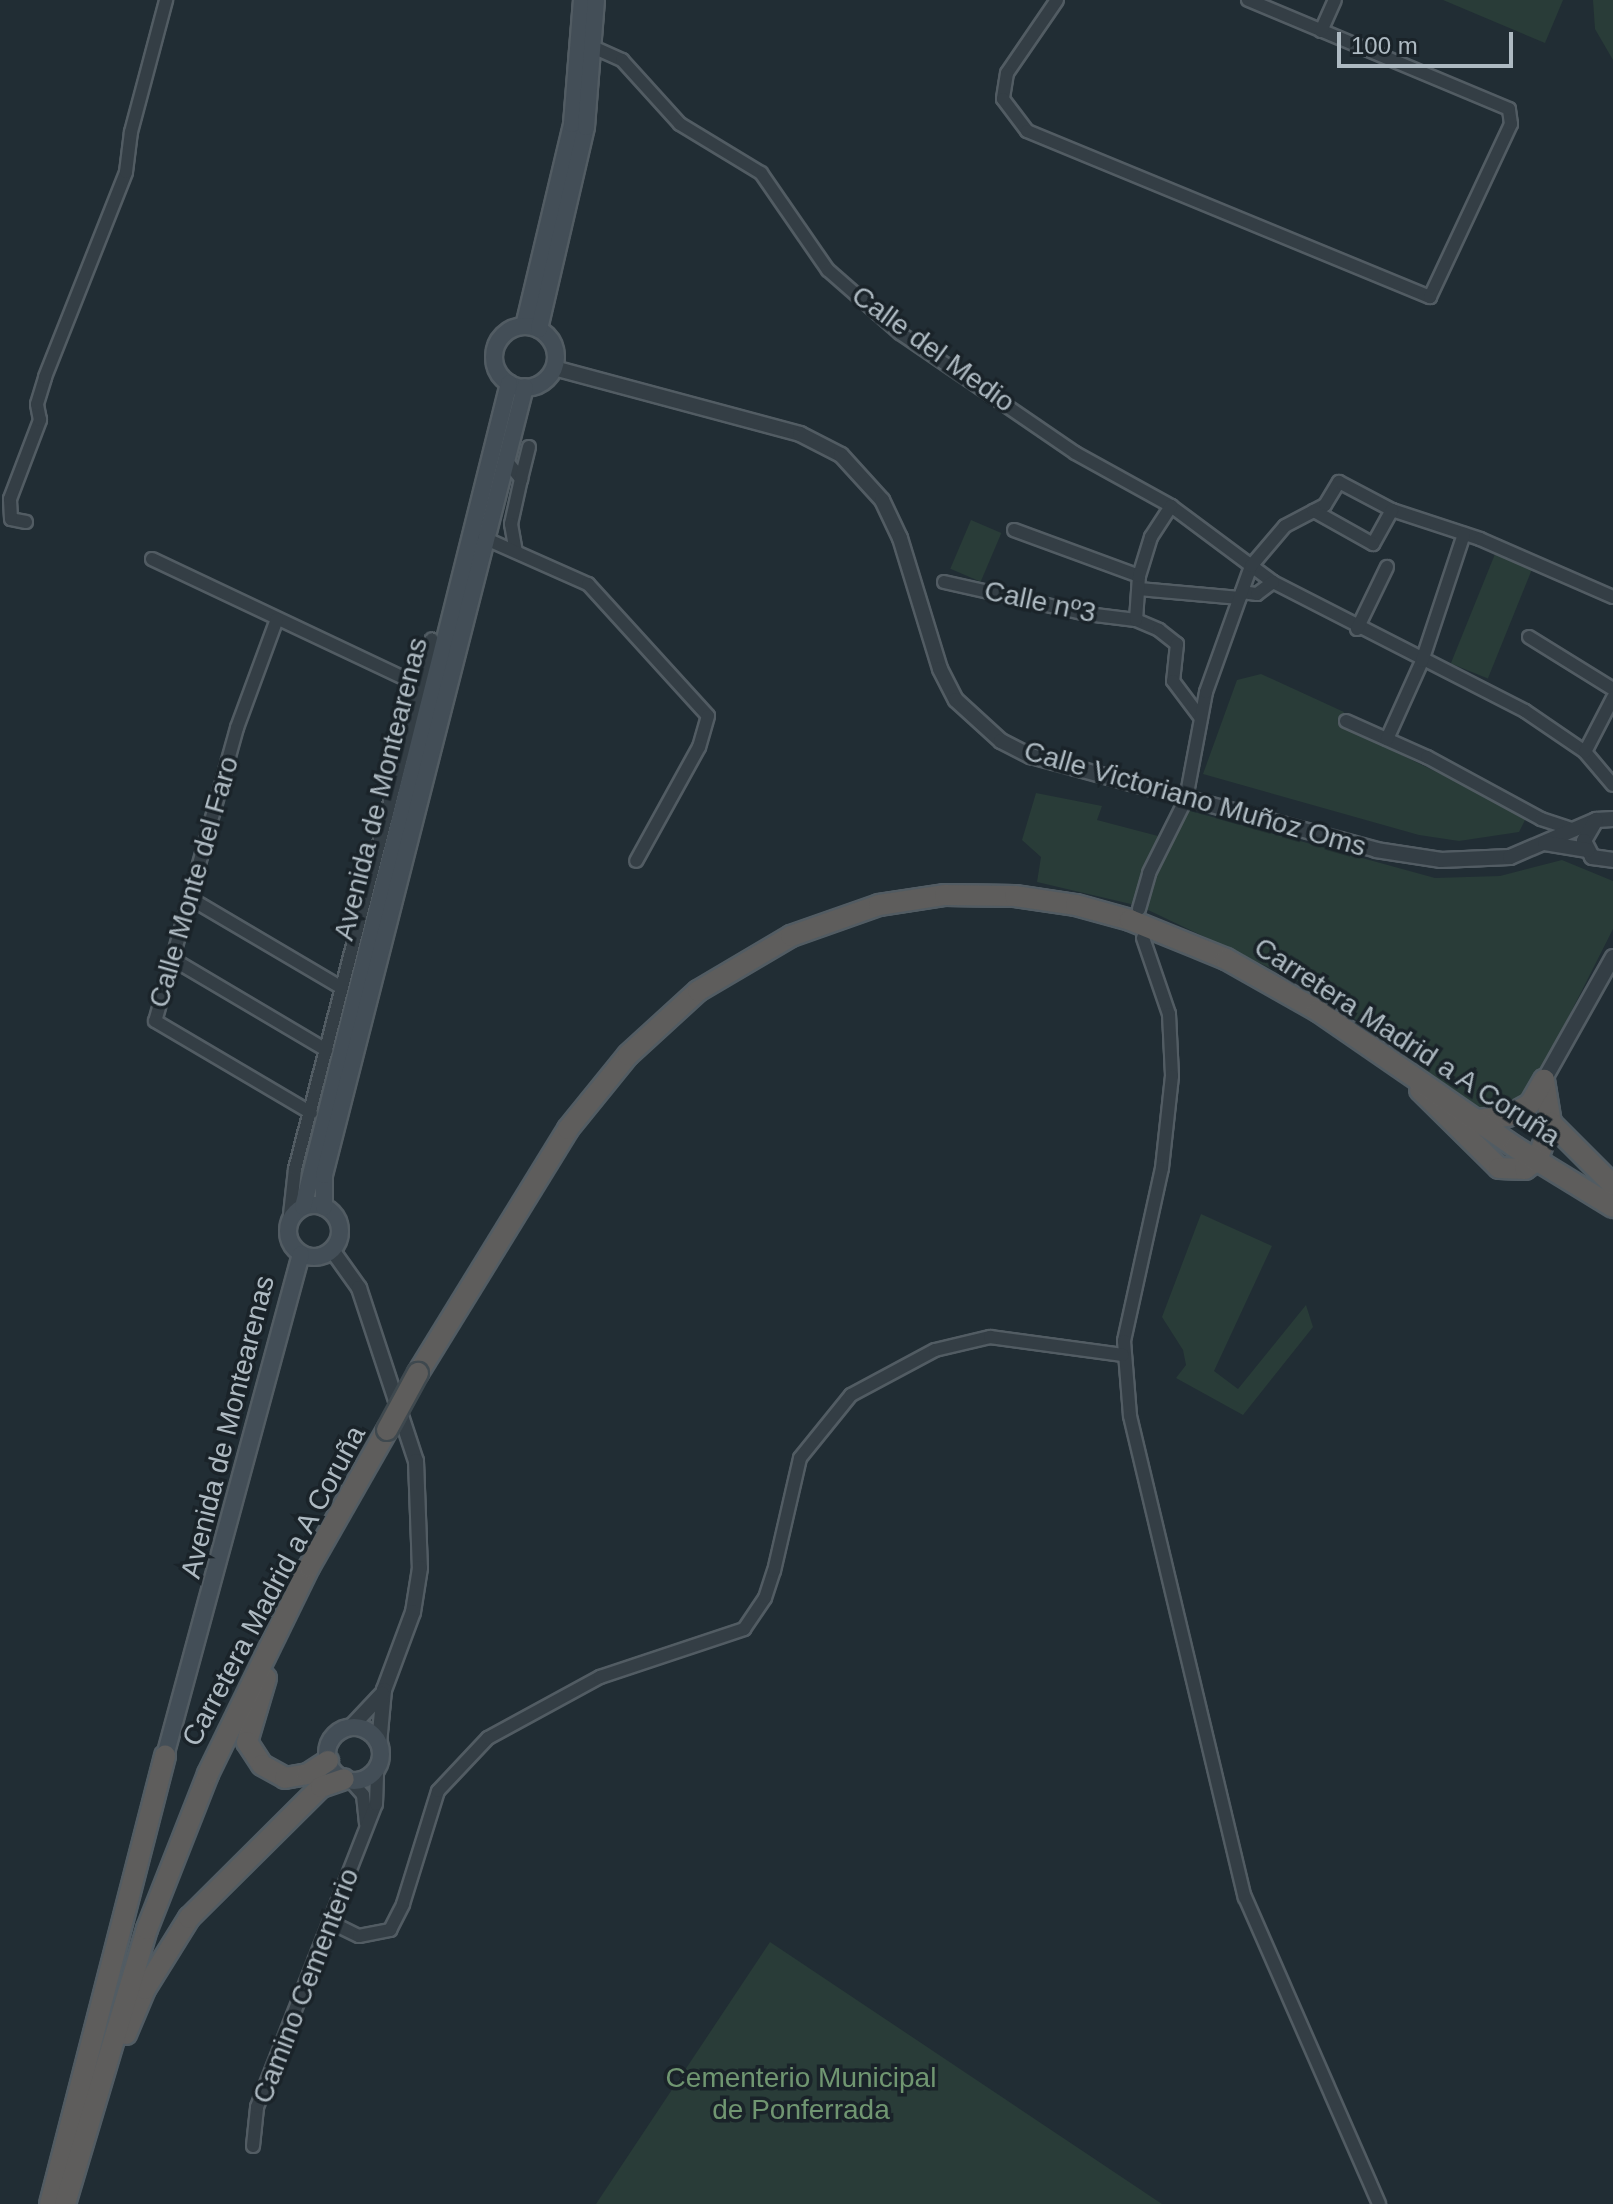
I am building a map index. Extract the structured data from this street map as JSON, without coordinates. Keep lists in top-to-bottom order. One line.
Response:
{"streets":{"highway":["Carretera Madrid a A Coruña"],"main road":["Avenida de Montearenas"],"street":["Calle del Medio","Calle nº3","Calle Victoriano Muñoz Oms","Calle Monte del Faro","Camino Cementerio"]},"crossings":[["Avenida de Montearenas","Calle Victoriano Muñoz Oms"],["Avenida de Montearenas","Carretera Madrid a A Coruña"],["Carretera Madrid a A Coruña","Camino Cementerio"]],"parks":["Cementerio Municipal de Ponferrada"],"scale_bar":"100 m"}
